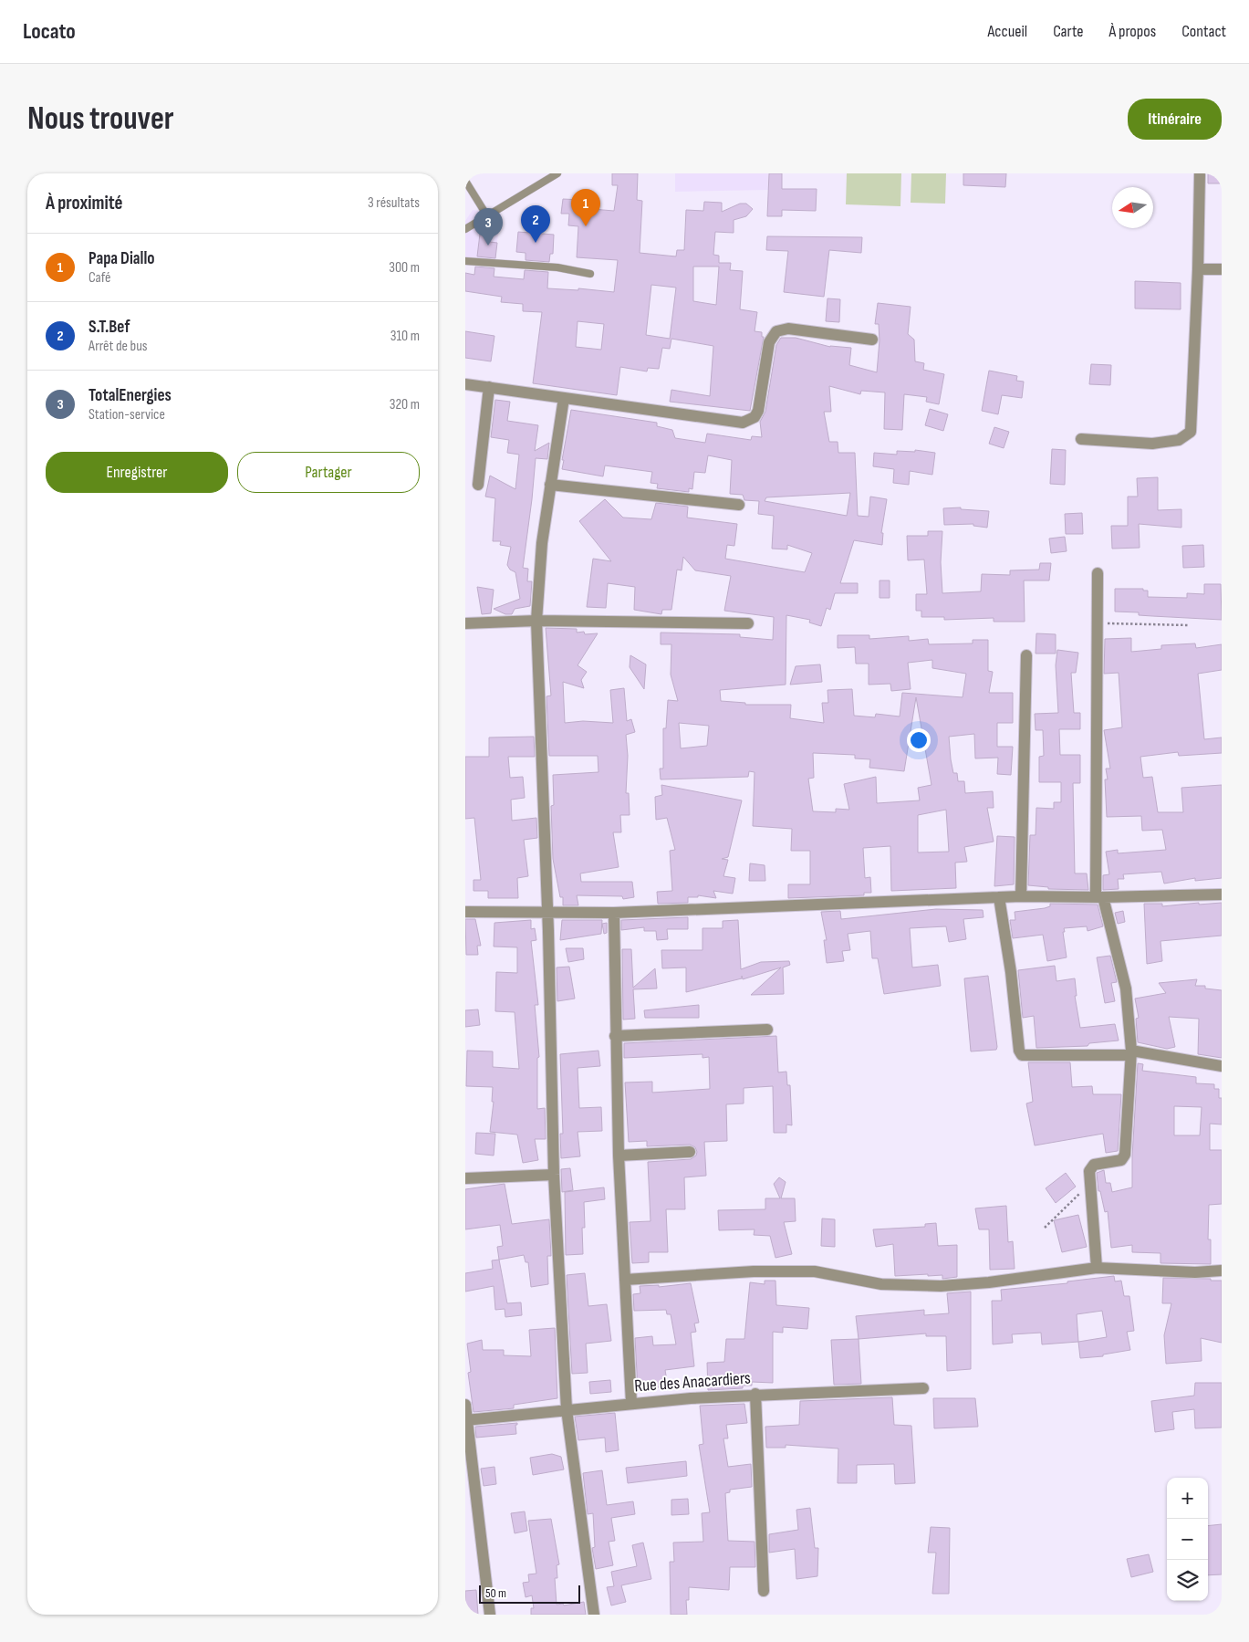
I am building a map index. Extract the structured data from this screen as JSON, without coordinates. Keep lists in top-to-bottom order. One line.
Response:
{"streets":{"street":["Rue des Anacardiers"]},"scale_bar":"50 m","north":"left","page":{"header":"Locato","nav":["Accueil","Carte","À propos","Contact"],"buttons":["Itinéraire",["Enregistrer","Partager"]],"title":"Nous trouver","heading":["À proximité","3 résultats"],"pins":["1","2","3"],"list":[{"mark":"1","name":"Papa Diallo","note":"Café","value":"300 m"},{"mark":"2","name":"S.T.Bef","note":"Arrêt de bus","value":"310 m"},{"mark":"3","name":"TotalEnergies","note":"Station-service","value":"320 m"}],"map_buttons":["+","−"],"scale":"50 m"}}
